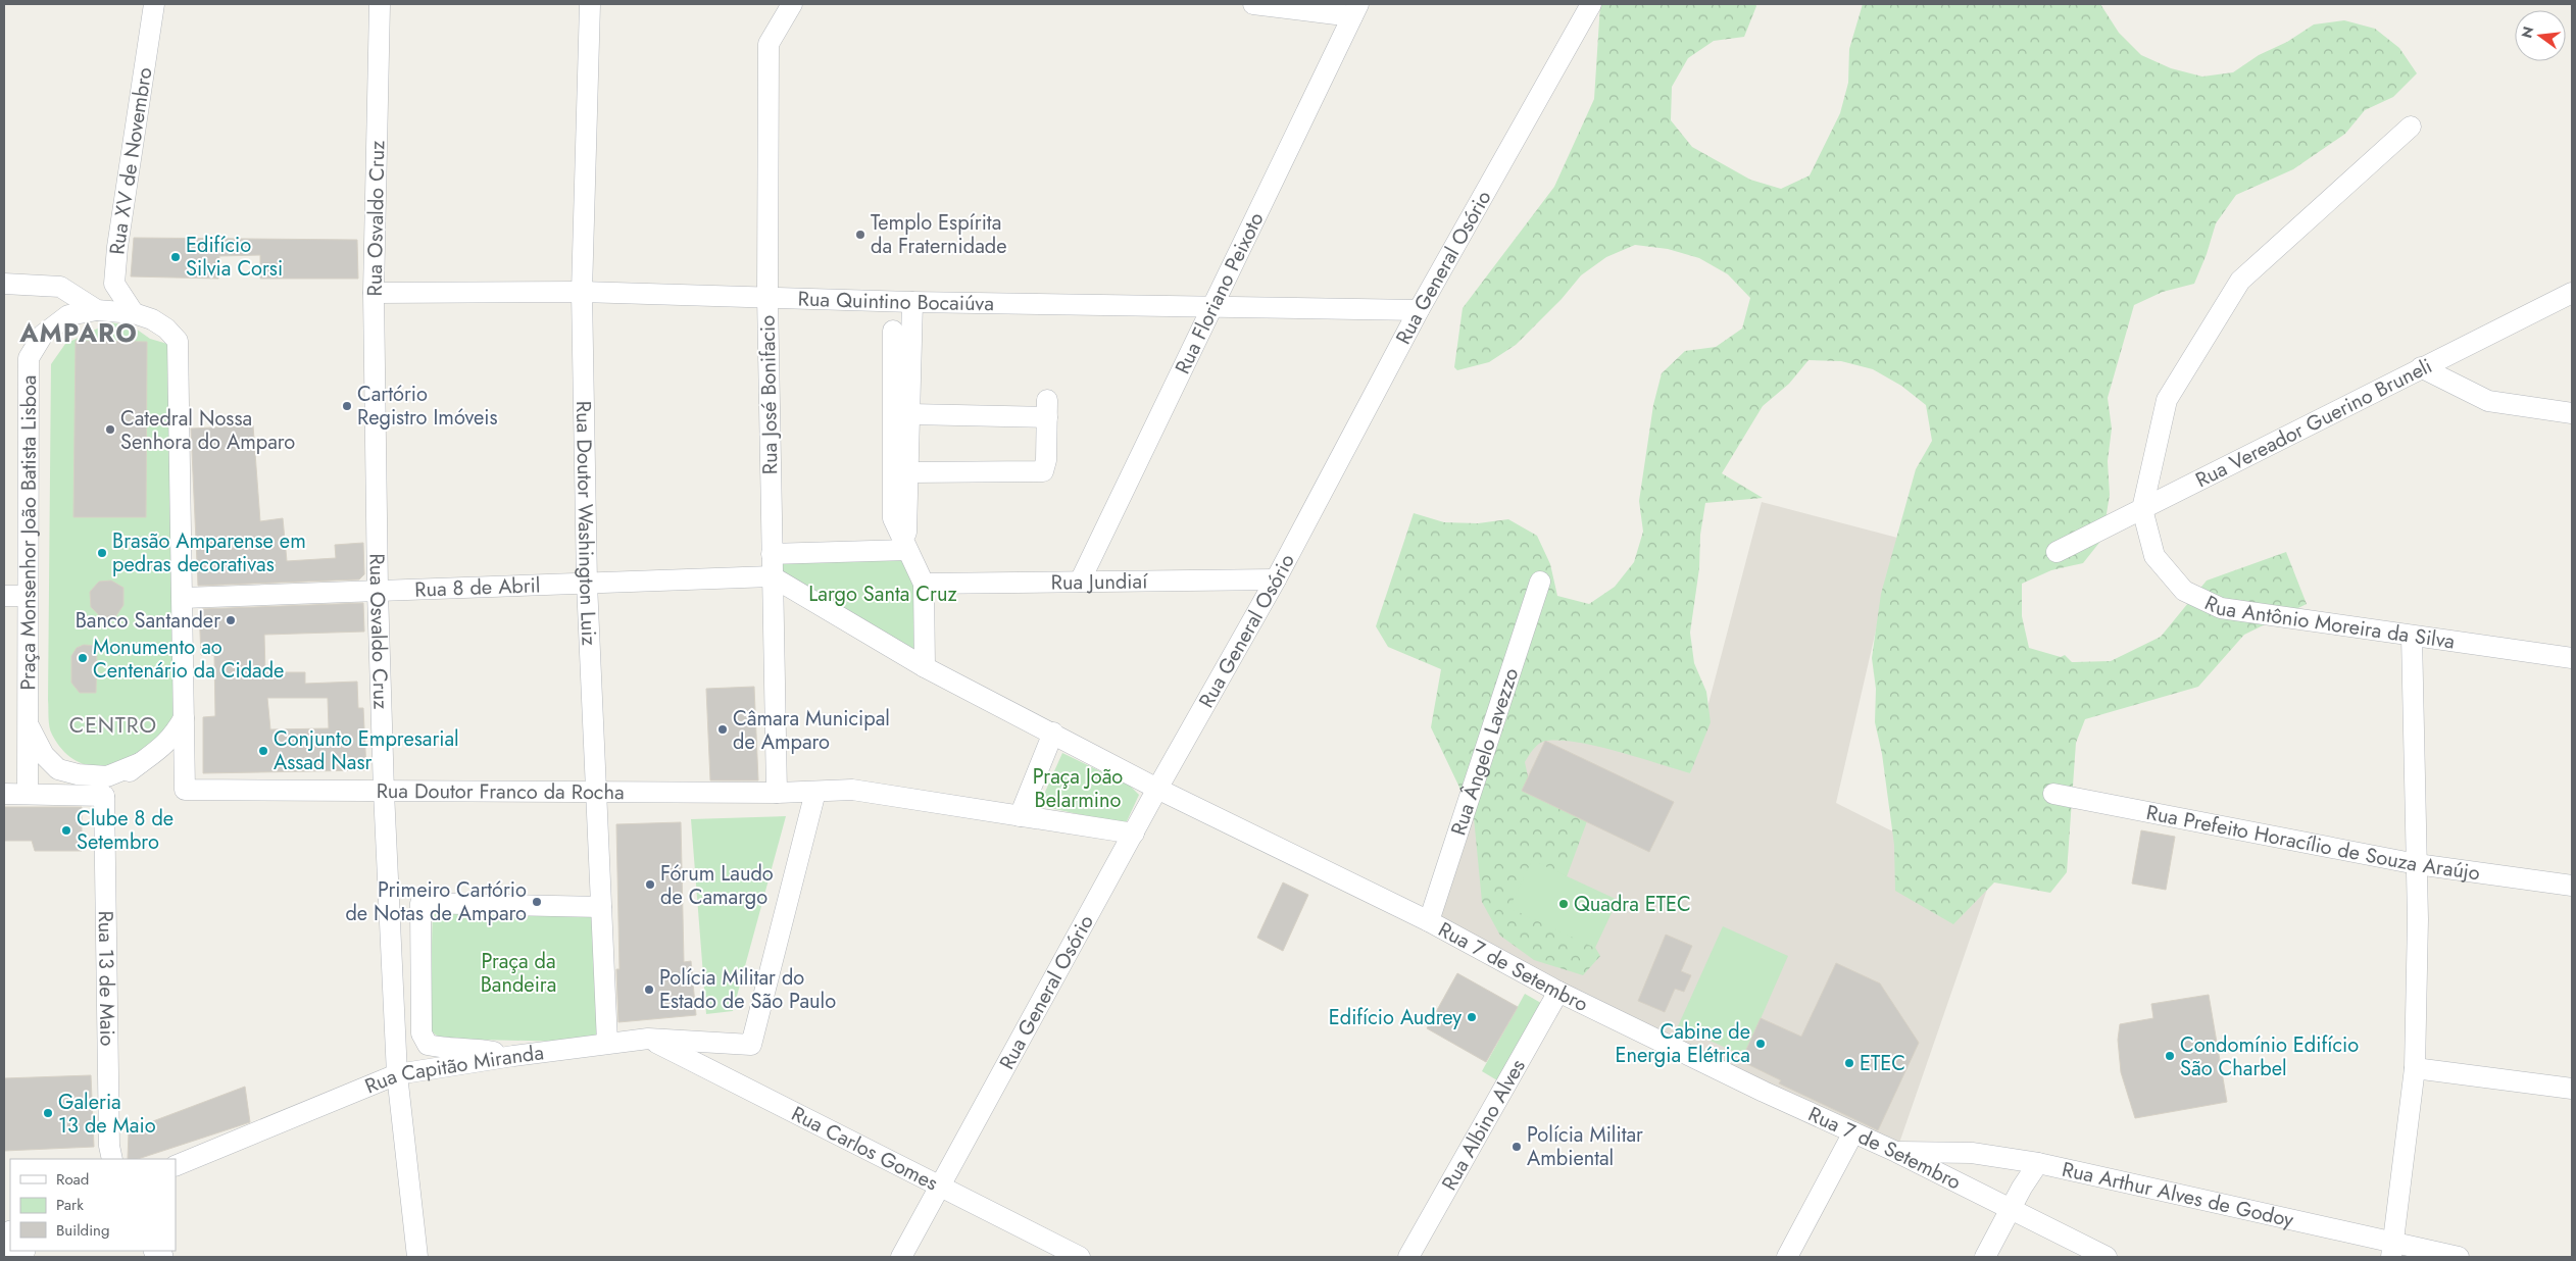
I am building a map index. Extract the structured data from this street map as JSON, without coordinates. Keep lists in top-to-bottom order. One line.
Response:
{"streets":{"street":["Rua XV de Novembro","Rua Osvaldo Cruz","Rua General Osório","Rua Floriano Peixoto","Rua Quintino Bocaiúva","Rua José Bonifacio","Rua Vereador Guerino Bruneli","Rua Doutor Washington Luiz","Praça Monsenhor João Batista Lisboa","Rua Jundiaí","Rua 8 de Abril","Rua Antônio Moreira da Silva","Rua Ângelo Lavezzo","Rua Doutor Franco da Rocha","Rua Prefeito Horacílio de Souza Araújo","Rua 7 de Setembro","Rua 13 de Maio","Rua Capitão Miranda","Rua Albino Alves","Rua Carlos Gomes","Rua Arthur Alves de Godoy"]},"crossings":[["Rua Osvaldo Cruz","Rua Quintino Bocaiúva"],["Rua Osvaldo Cruz","Rua 8 de Abril"],["Rua Osvaldo Cruz","Rua Doutor Franco da Rocha"],["Rua Osvaldo Cruz","Rua Capitão Miranda"],["Rua General Osório","Rua Quintino Bocaiúva"],["Rua General Osório","Rua Jundiaí"],["Rua General Osório","Rua 7 de Setembro"],["Rua General Osório","Rua Carlos Gomes"],["Rua Floriano Peixoto","Rua Quintino Bocaiúva"],["Rua Floriano Peixoto","Rua Jundiaí"],["Rua Quintino Bocaiúva","Rua José Bonifacio"],["Rua Quintino Bocaiúva","Rua Doutor Washington Luiz"],["Rua José Bonifacio","Rua 8 de Abril"],["Rua José Bonifacio","Rua Doutor Franco da Rocha"],["Rua Vereador Guerino Bruneli","Rua Antônio Moreira da Silva"],["Rua Doutor Washington Luiz","Rua 8 de Abril"],["Rua Doutor Washington Luiz","Rua Doutor Franco da Rocha"],["Rua Doutor Washington Luiz","Rua Capitão Miranda"],["Rua Ângelo Lavezzo","Rua 7 de Setembro"],["Rua Doutor Franco da Rocha","Rua Capitão Miranda"],["Rua 7 de Setembro","Rua Albino Alves"],["Rua 7 de Setembro","Rua Arthur Alves de Godoy"],["Rua Capitão Miranda","Rua Carlos Gomes"]],"districts":["AMPARO","CENTRO"],"parks":["Largo Santa Cruz","Praça João Belarmino","Praça da Bandeira"],"places":["Templo Espírita da Fraternidade","Edifício Silvia Corsi","Cartório Registro Imóveis","Catedral Nossa Senhora do Amparo","Brasão Amparense em pedras decorativas","Banco Santander","Monumento ao Centenário da Cidade","Câmara Municipal de Amparo","Conjunto Empresarial Assad Nasr","Clube 8 de Setembro","Fórum Laudo de Camargo","Primeiro Cartório de Notas de Amparo","Quadra ETEC","Polícia Militar do Estado de São Paulo","Edifício Audrey","Cabine de Energia Elétrica","Condomínio Edifício São Charbel","ETEC","Galeria 13 de Maio","Polícia Militar Ambiental"],"legend":["Road","Park","Building"],"north":"left"}
